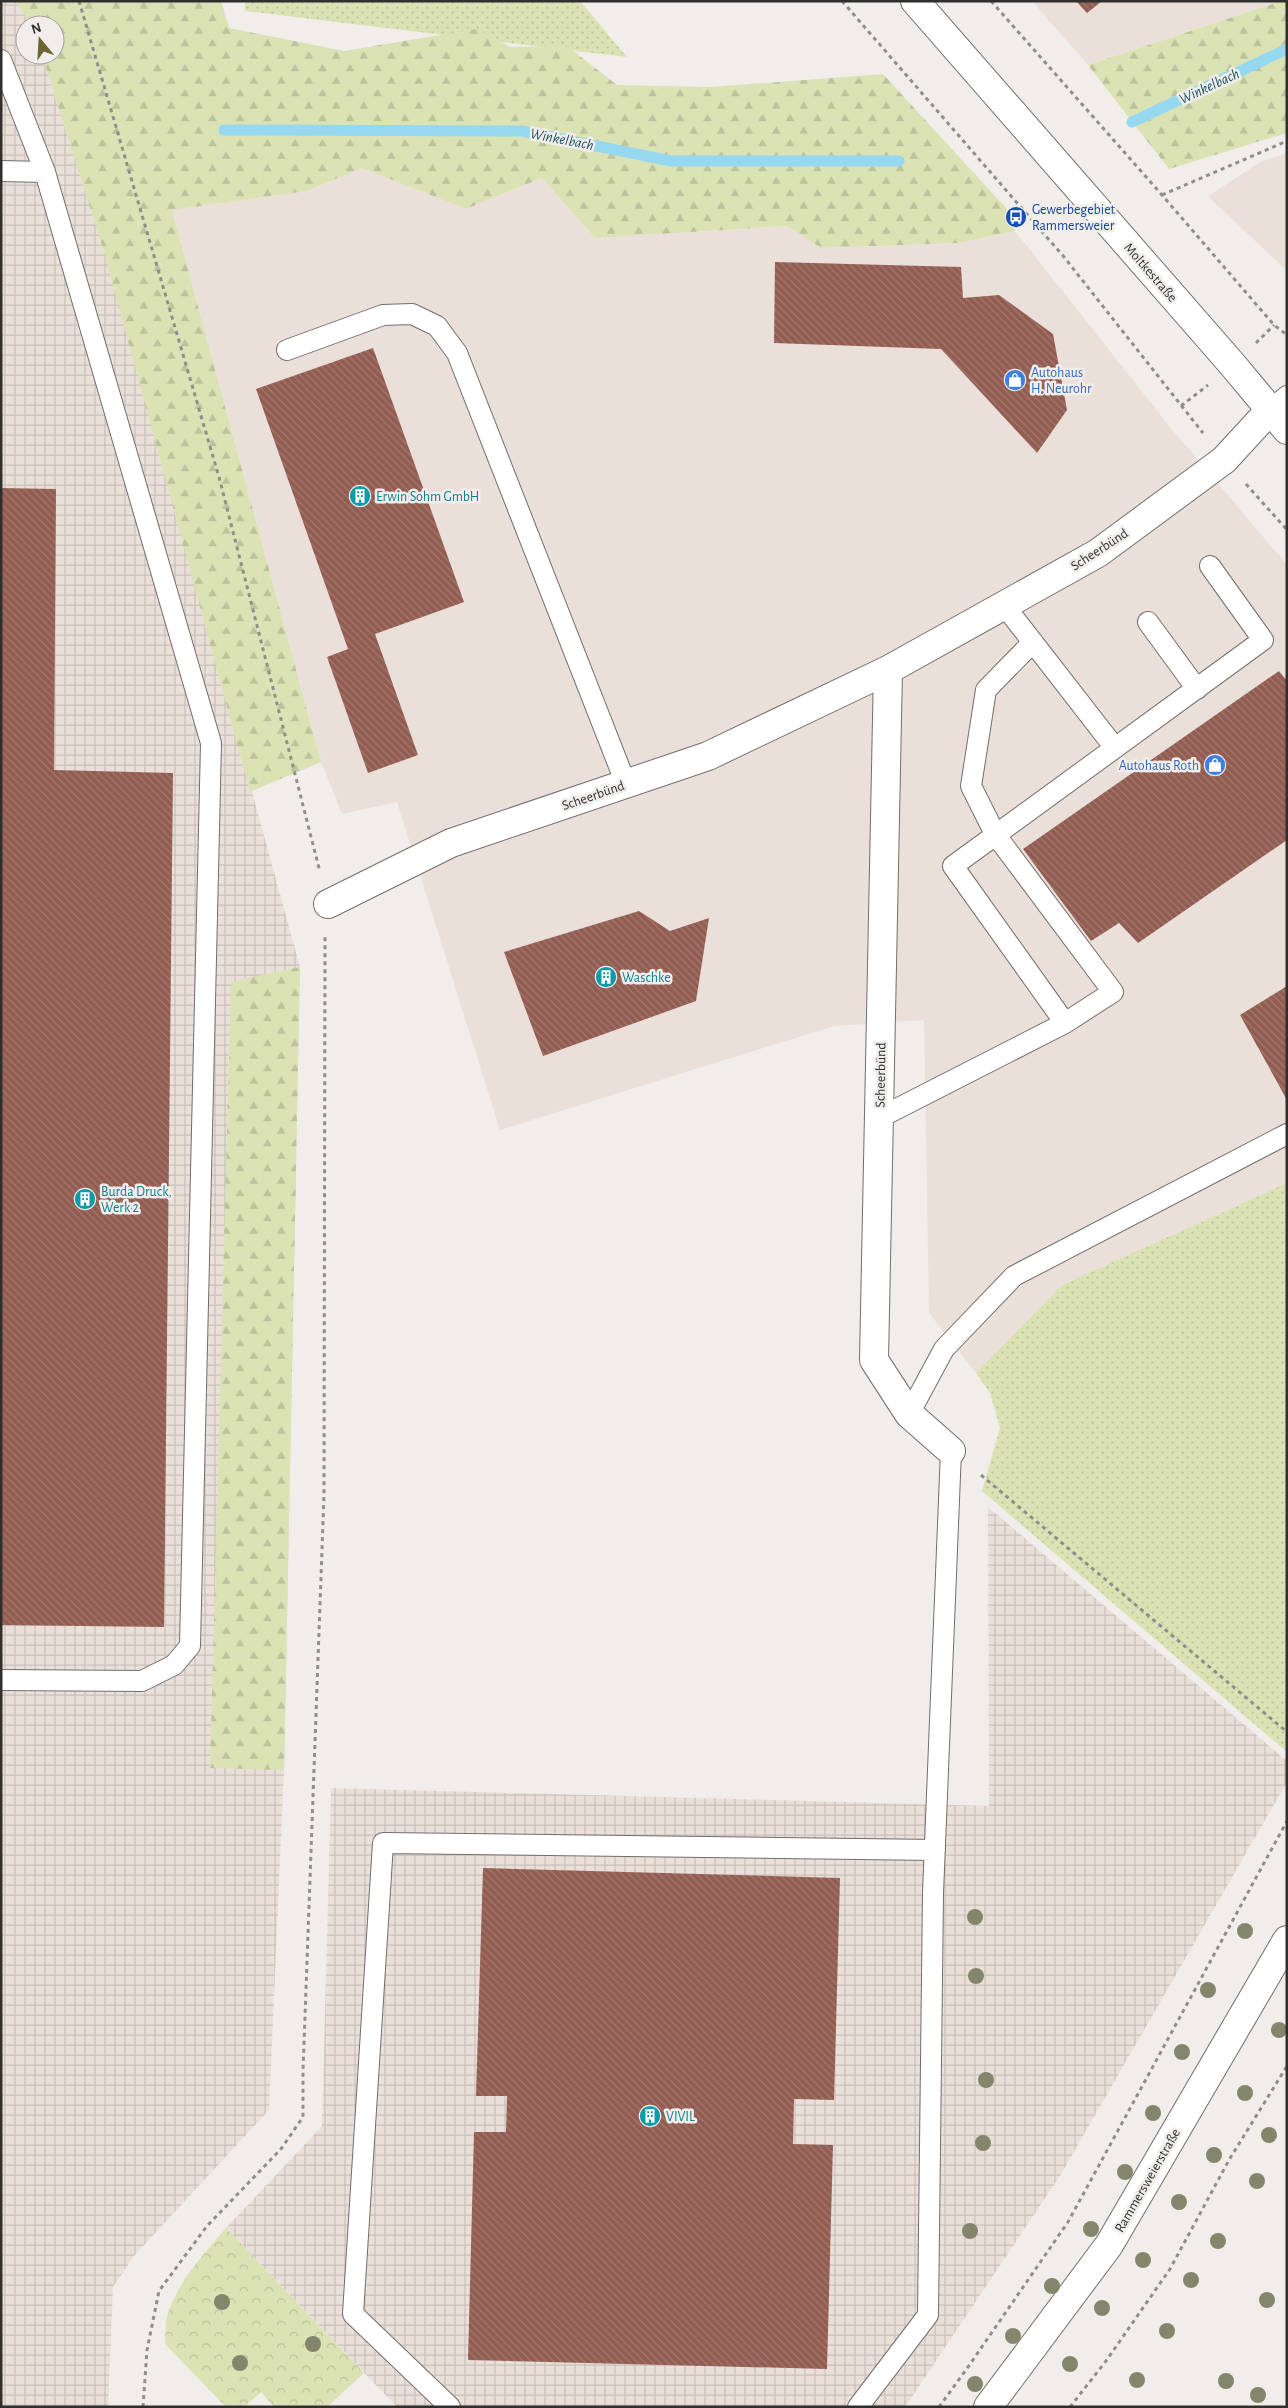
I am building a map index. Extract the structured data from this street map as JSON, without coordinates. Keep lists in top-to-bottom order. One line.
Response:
{"streets":{"street":["Moltkestraße","Scheerbünd","Rammersweierstraße"]},"crossings":[["Moltkestraße","Scheerbünd"]],"water":["Winkelbach"],"places":{"bus stop":["Gewerbegebiet Rammersweier"],"shop":["Autohaus H. Neurohr","Autohaus Roth"],"building":["Erwin Sohm GmbH","Waschke","Burda Druck, Werk 2","VIVIL"]},"north":"top"}
